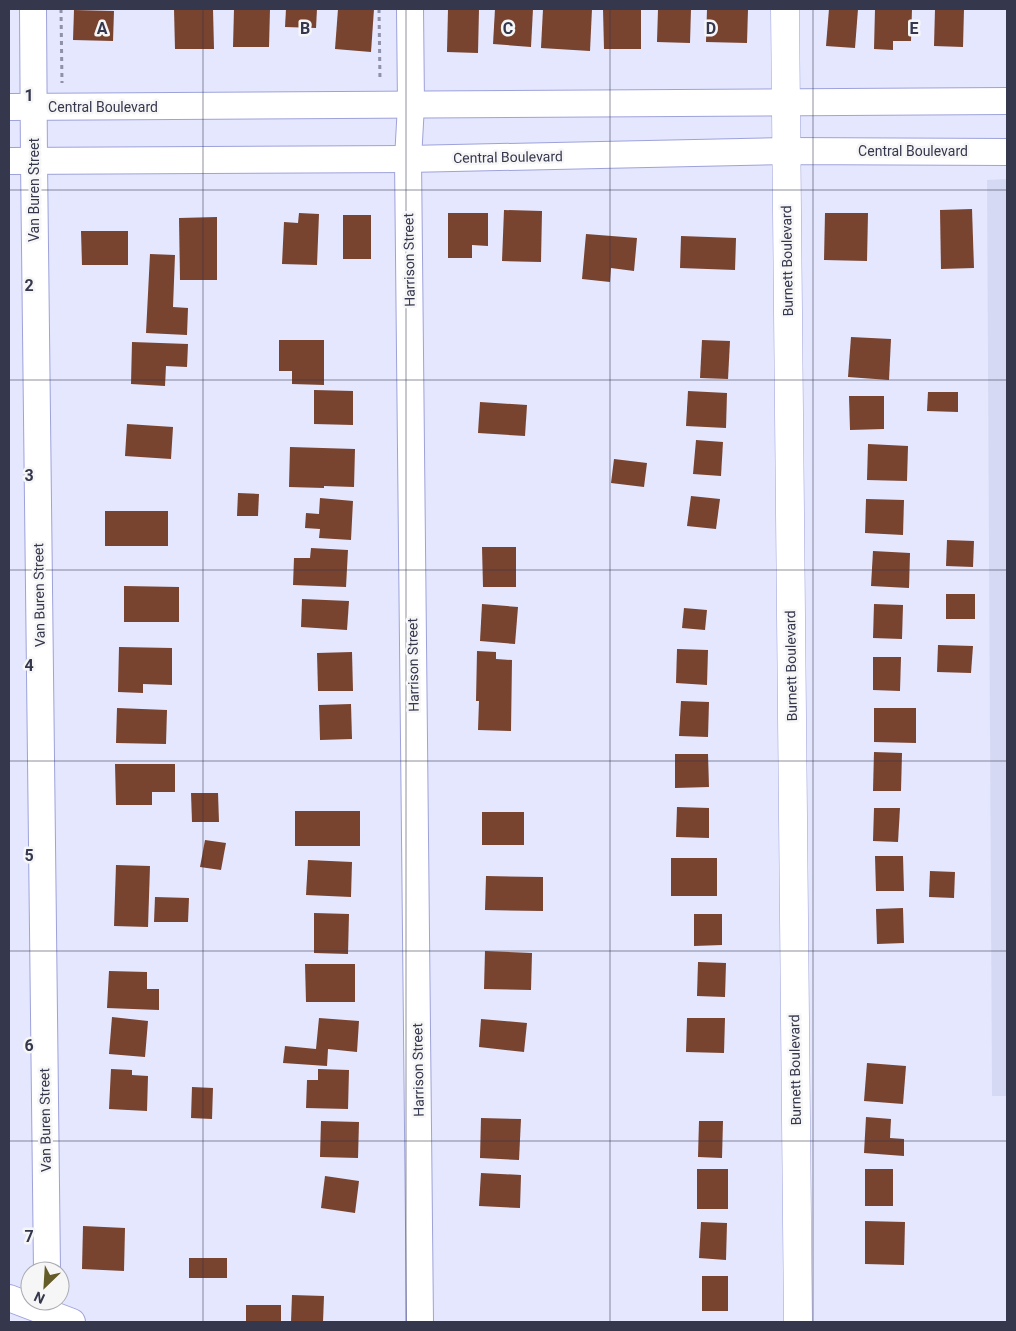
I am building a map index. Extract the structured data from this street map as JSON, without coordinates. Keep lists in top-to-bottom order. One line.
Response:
{"streets":{"main road":["Burnett Boulevard"],"street":["Central Boulevard","Van Buren Street","Harrison Street"]},"crossings":[["Central Boulevard","Van Buren Street"],["Central Boulevard","Harrison Street"],["Central Boulevard","Burnett Boulevard"]],"north":"bottom left","grid":{"columns":["A","B","C","D","E"],"rows":["1","2","3","4","5","6","7"]}}
